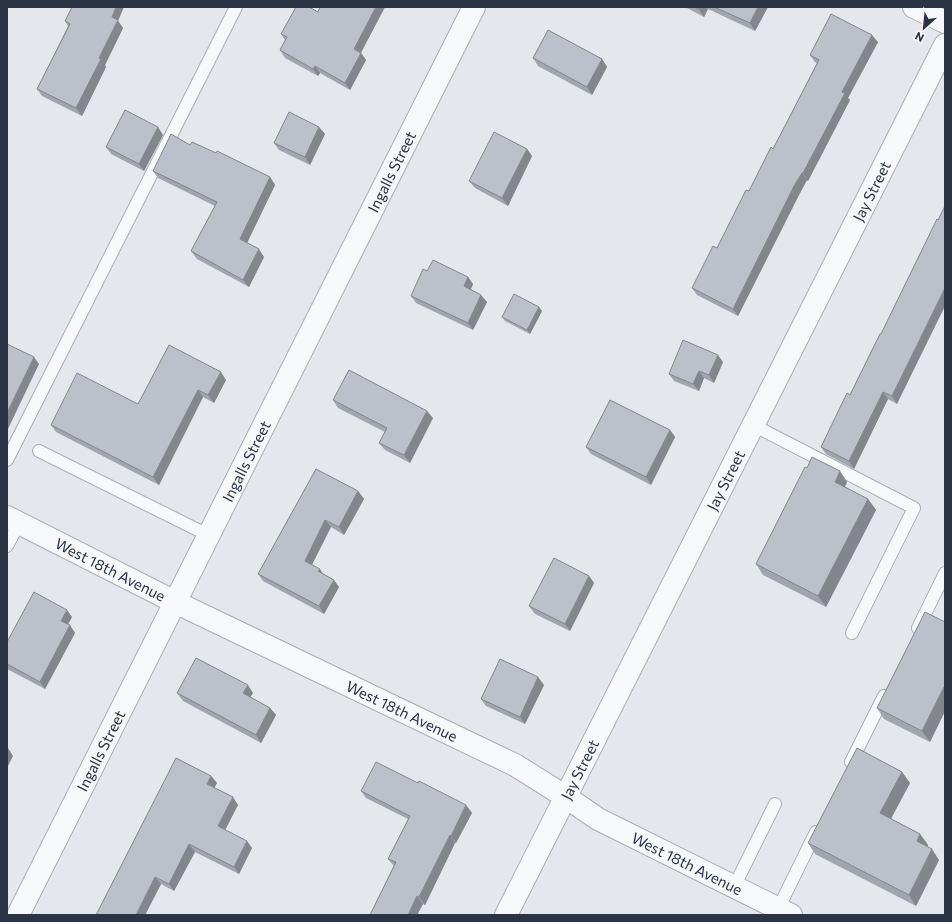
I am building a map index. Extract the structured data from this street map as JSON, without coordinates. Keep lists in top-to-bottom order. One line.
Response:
{"streets":{"street":["Ingalls Street","Jay Street","West 18th Avenue"]},"crossings":[["Ingalls Street","West 18th Avenue"],["Jay Street","West 18th Avenue"]],"north":"bottom left"}
